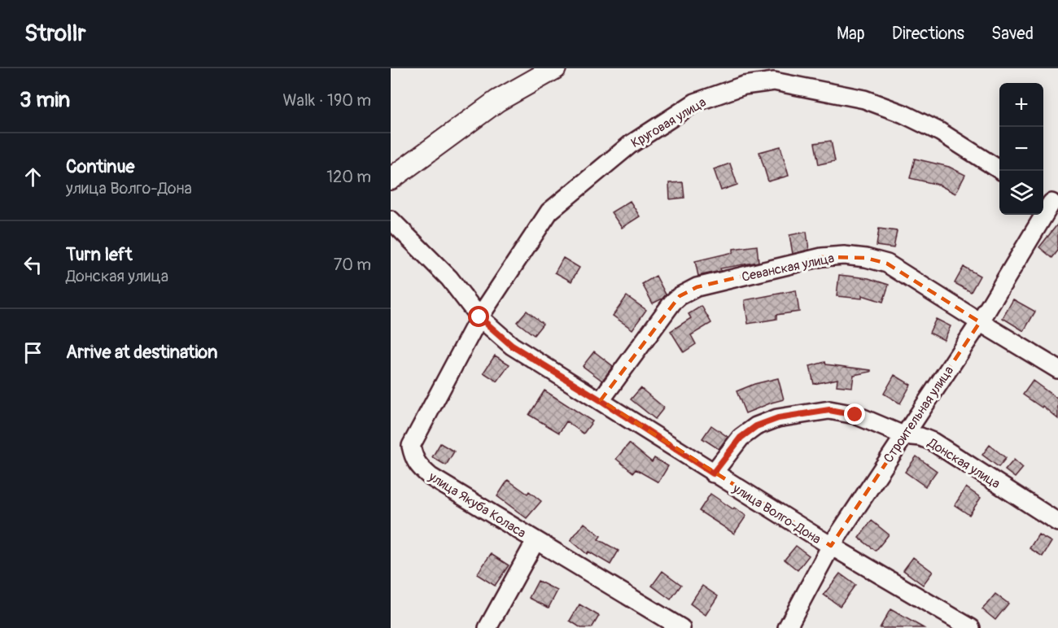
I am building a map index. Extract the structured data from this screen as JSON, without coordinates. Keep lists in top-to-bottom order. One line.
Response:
{"streets":{"street":["Круговая улица","Севанская улица","Строительная улица","Донская улица","улица Якуба Коласа","улица Волго-Дона"]},"crossings":[["Круговая улица","улица Якуба Коласа"],["Круговая улица","улица Волго-Дона"],["Севанская улица","Строительная улица"],["Севанская улица","улица Волго-Дона"],["Строительная улица","Донская улица"],["Строительная улица","улица Волго-Дона"],["Донская улица","улица Волго-Дона"],["улица Якуба Коласа","улица Волго-Дона"]],"page":{"header":"Strollr","nav":["Map","Directions","Saved"],"heading":["3 min","Walk · 190 m"],"map_buttons":["+","−"],"list":[["Continue","улица Волго-Дона","120 m"],["Turn left","Донская улица","70 m"],"Arrive at destination"]}}
